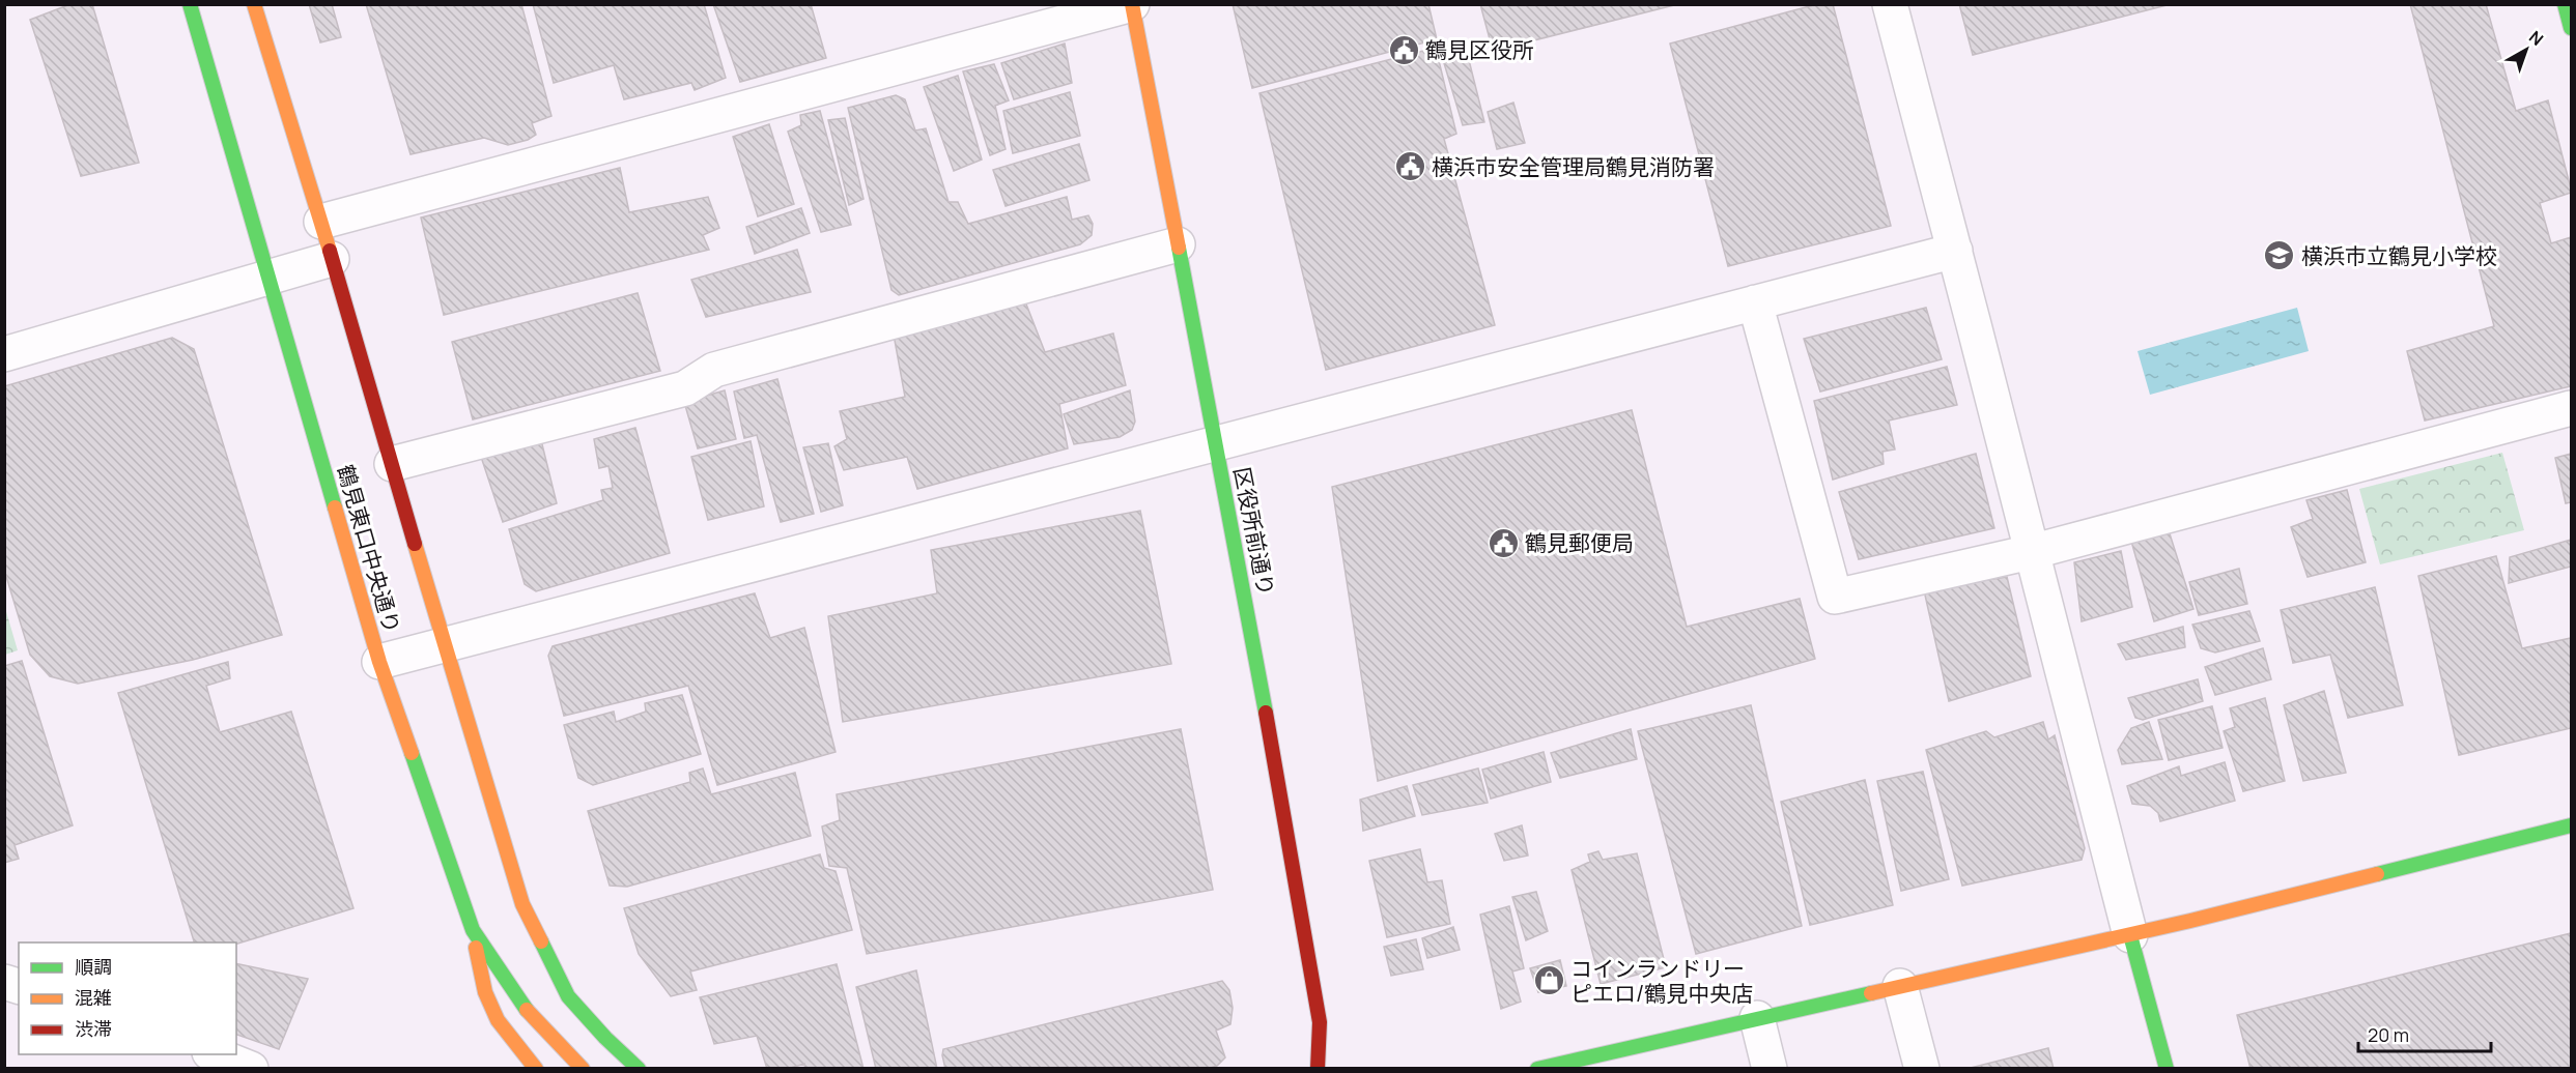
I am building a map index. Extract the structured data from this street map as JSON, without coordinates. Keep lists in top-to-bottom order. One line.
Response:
{"streets":{"street":["区役所前通り","鶴見東口中央通り"]},"places":{"public building":["鶴見区役所","横浜市安全管理局鶴見消防署","鶴見郵便局"],"school or university":["横浜市立鶴見小学校"],"shop":["コインランドリー ピエロ/鶴見中央店"]},"legend":["順調","混雑","渋滞"],"scale_bar":"20 m","north":"top right"}
